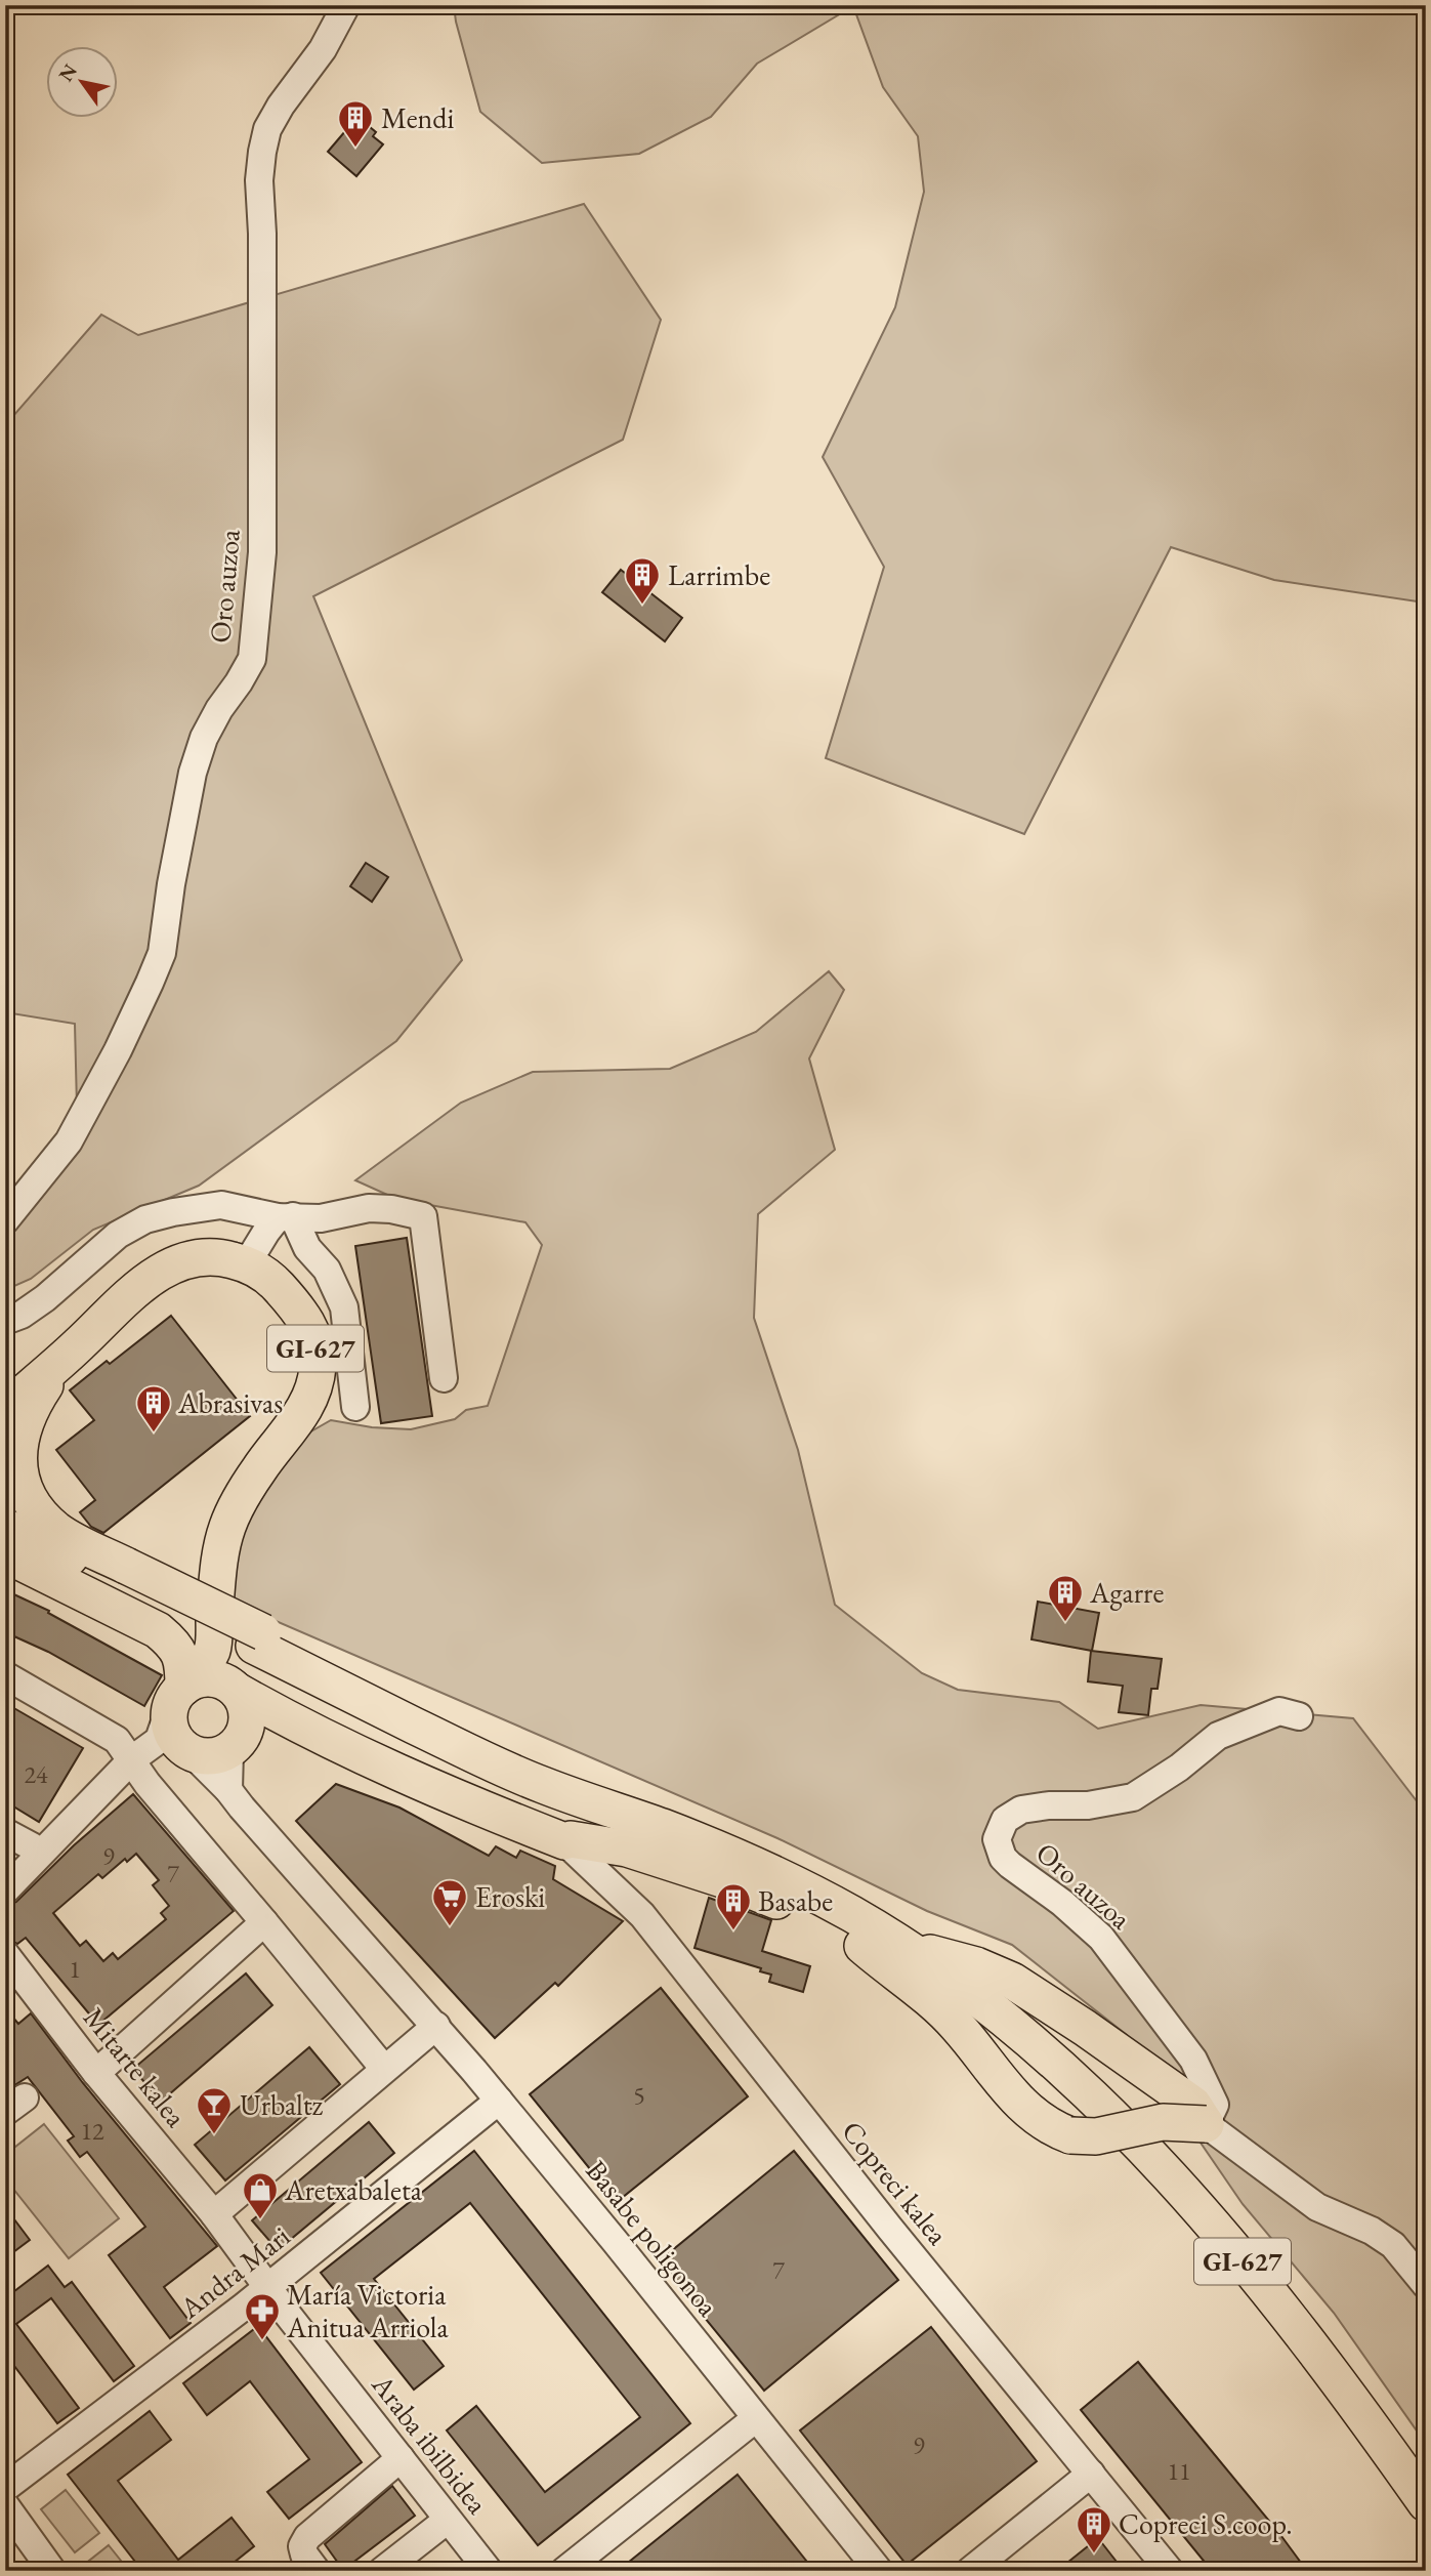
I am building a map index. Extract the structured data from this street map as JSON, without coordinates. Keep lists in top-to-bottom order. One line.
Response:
{"streets":{"main road":["GI-627"],"street":["Oro auzoa","Mitarte kalea","Copreci kalea","Basabe poligonoa","Andra Mari","Araba ibilbidea"]},"crossings":[["Oro auzoa","GI-627"],["GI-627","Copreci kalea"],["GI-627","Basabe poligonoa"],["Mitarte kalea","Andra Mari"],["Mitarte kalea","Araba ibilbidea"],["Basabe poligonoa","Andra Mari"],["Andra Mari","Araba ibilbidea"]],"places":{"building":["Mendi","Larrimbe","Abrasivas","Agarre","Basabe","Copreci S.coop."],"supermarket":["Eroski"],"bar":["Urbaltz"],"shop":["Aretxabaleta"],"pharmacy":["María Victoria Anitua Arriola"]},"house_numbers":["24","9","7","1","5","12","7","9","11"],"north":"top left"}
